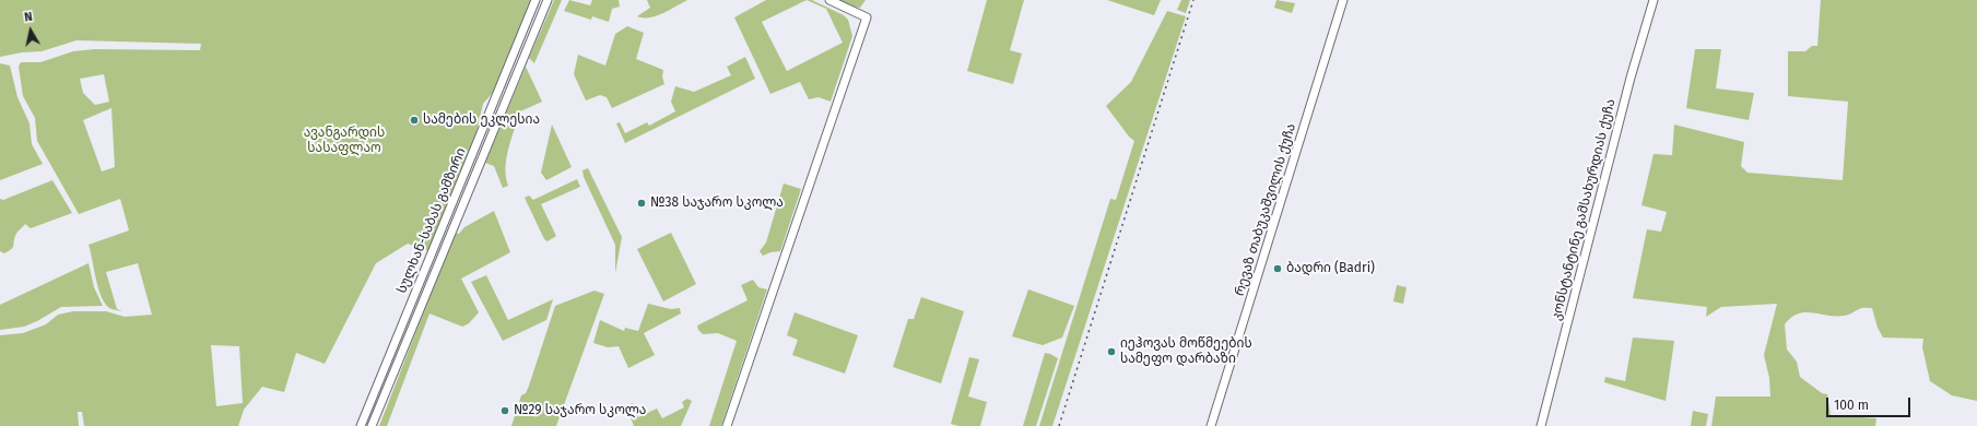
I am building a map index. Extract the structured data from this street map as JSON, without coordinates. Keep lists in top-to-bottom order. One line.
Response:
{"streets":{"main road":["რევაზ თაბუკაშვილის ქუჩა","კონსტანტინე გამსახურდიას ქუჩა","სულხან-საბას გამზირი"]},"parks":["ავანგარდის სასაფლაო"],"places":["სამების ეკლესია","№38 საჯარო სკოლა","ბადრი (Badri)","იეჰოვას მოწმეების სამეფო დარბაზი","№29 საჯარო სკოლა"],"scale_bar":"100 m","north":"top"}
